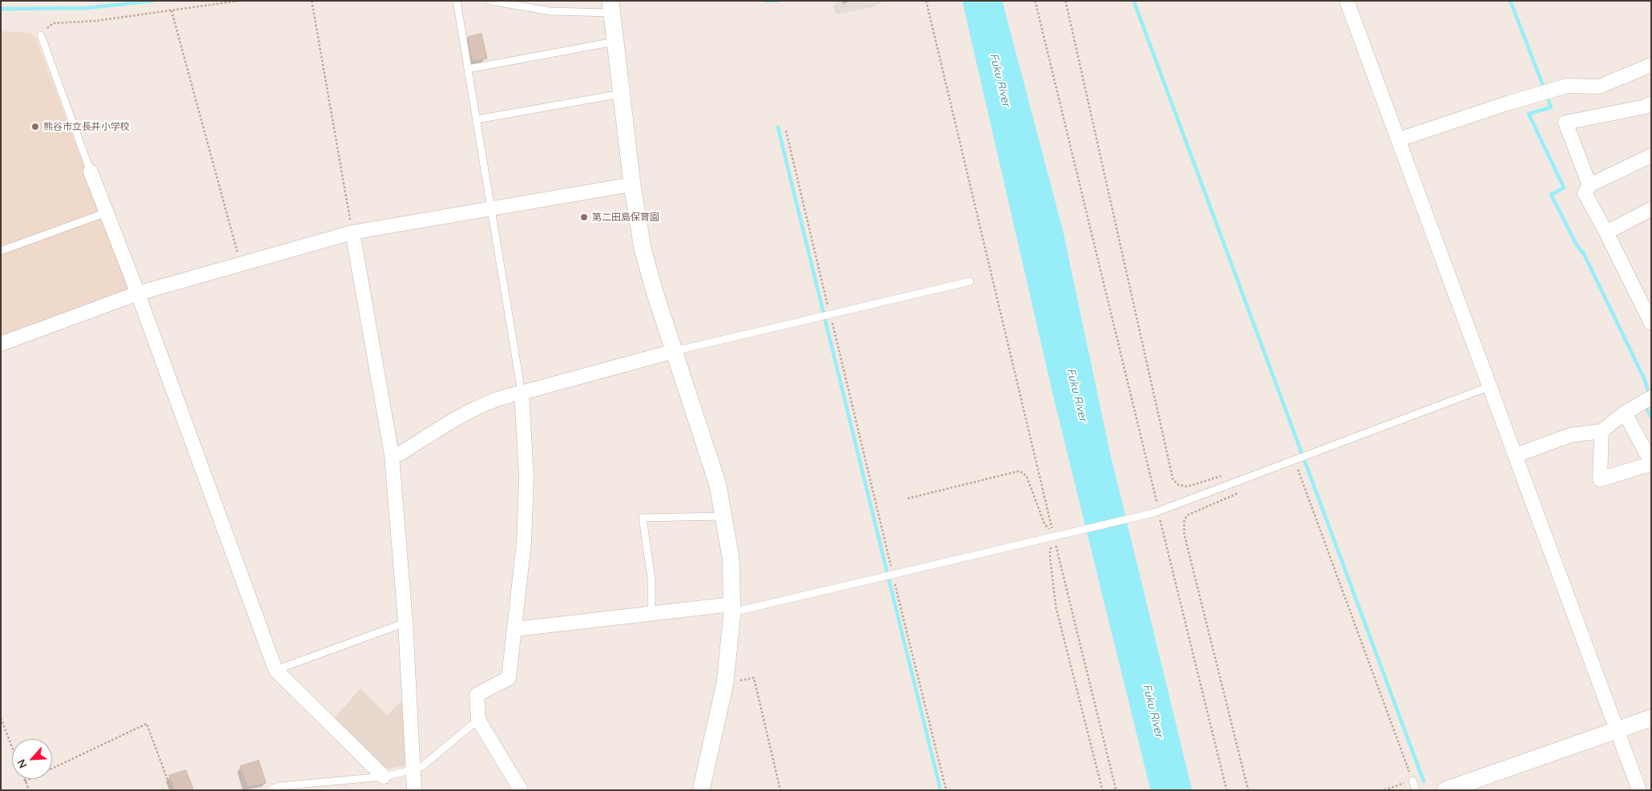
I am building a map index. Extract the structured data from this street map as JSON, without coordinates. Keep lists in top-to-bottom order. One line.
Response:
{"water":["Fuku River"],"places":["熊谷市立長井小学校","第二田島保育園"],"north":"bottom left"}
